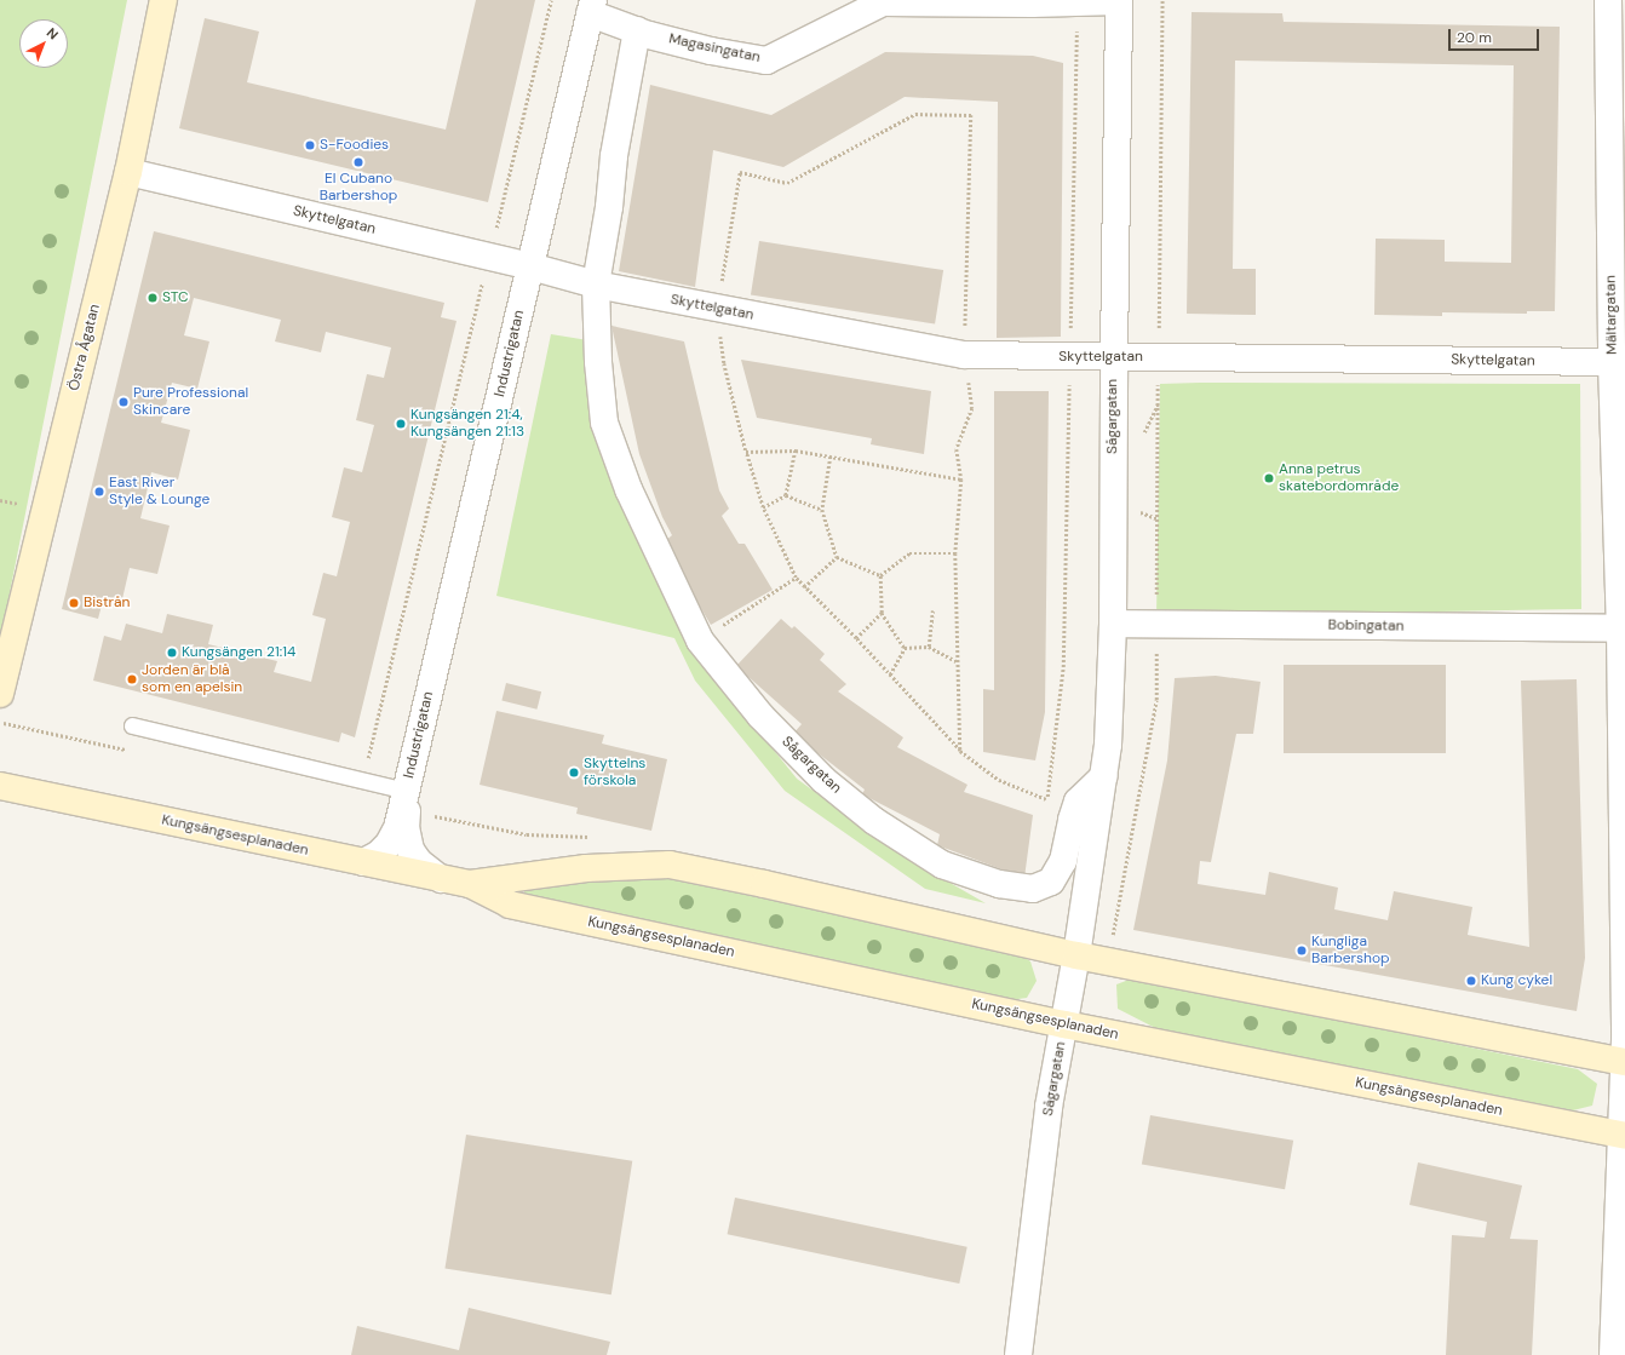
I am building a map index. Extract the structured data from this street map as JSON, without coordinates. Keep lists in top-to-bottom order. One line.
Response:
{"streets":{"street":["Magasingatan","Skyttelgatan","Mältargatan","Östra Ågatan","Industrigatan","Sågargatan","Bobingatan","Kungsängsesplanaden"]},"crossings":[["Magasingatan","Industrigatan"],["Magasingatan","Sågargatan"],["Skyttelgatan","Mältargatan"],["Skyttelgatan","Östra Ågatan"],["Skyttelgatan","Industrigatan"],["Skyttelgatan","Sågargatan"],["Mältargatan","Bobingatan"],["Mältargatan","Kungsängsesplanaden"],["Sågargatan","Bobingatan"],["Sågargatan","Kungsängsesplanaden"]],"places":["S-Foodies","El Cubano Barbershop","STC","Pure Professional Skincare","Kungsängen 21:4, Kungsängen 21:13","Anna petrus skatebordområde","East River Style & Lounge","Bistrån","Kungsängen 21:14","Jorden är blå som en apelsin","Skyttelns förskola","Kungliga Barbershop","Kung cykel"],"scale_bar":"20 m","north":"top right"}
